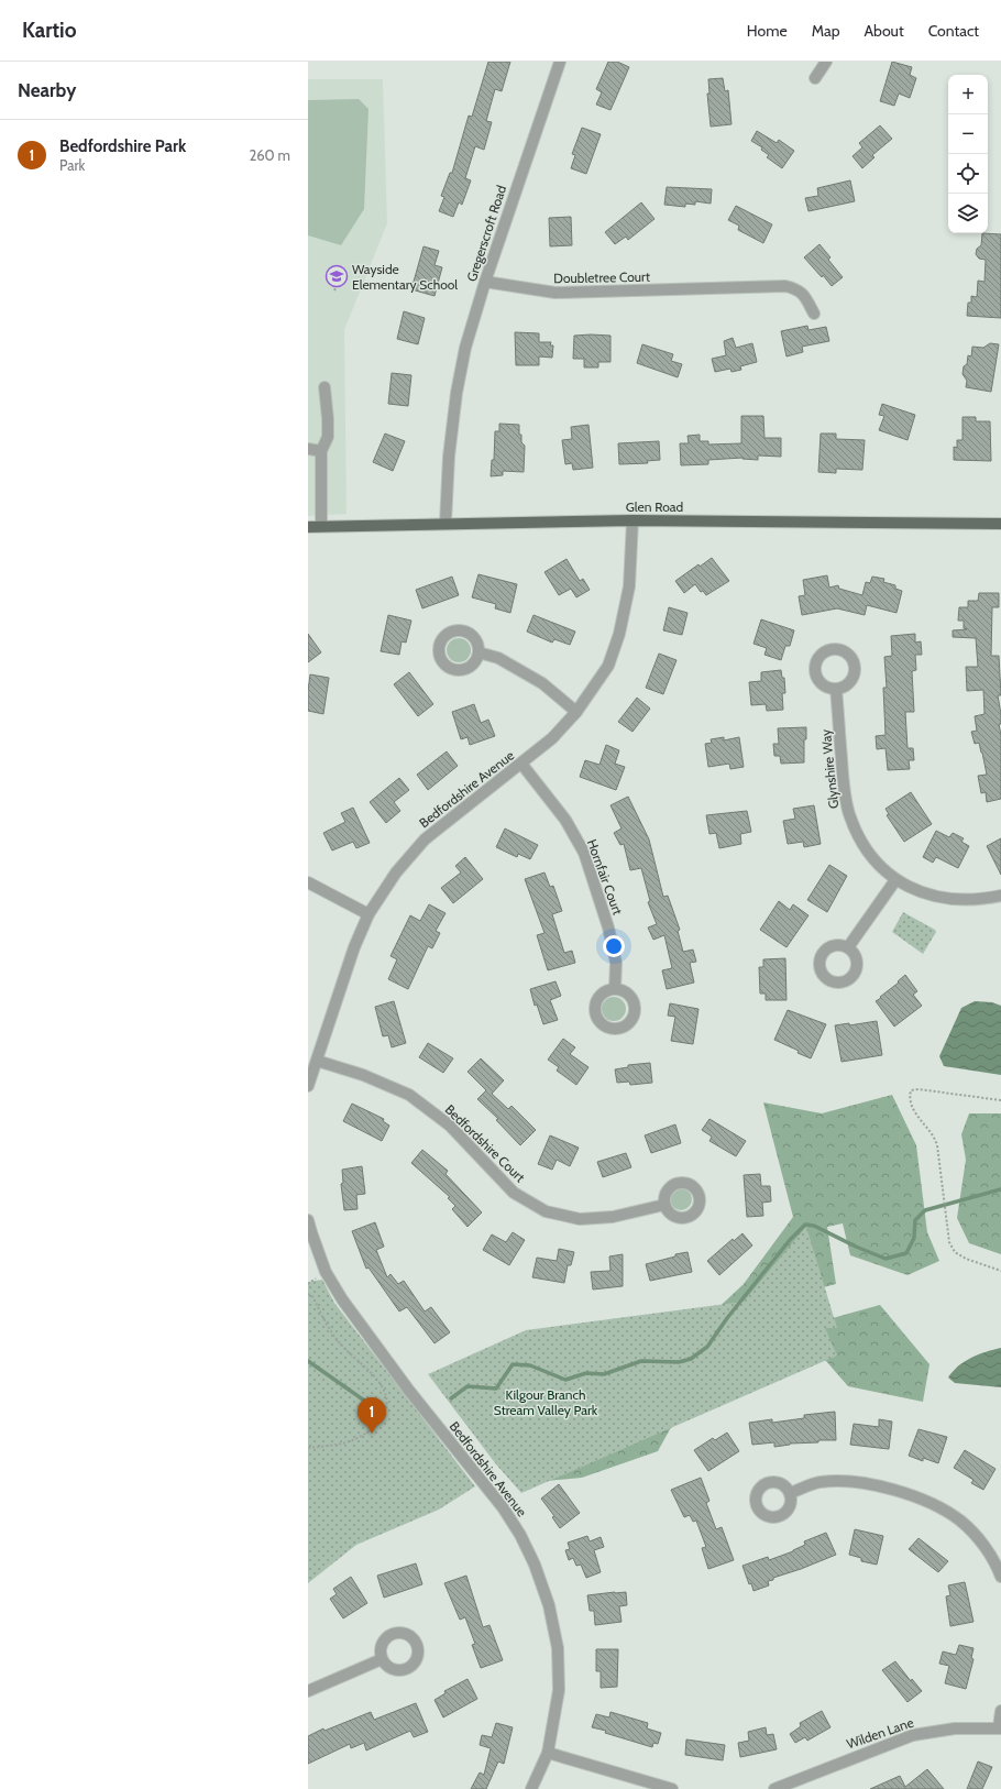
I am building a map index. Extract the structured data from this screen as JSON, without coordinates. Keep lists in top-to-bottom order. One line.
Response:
{"streets":{"main road":["Glen Road"],"street":["Gregerscroft Road","Doubletree Court","Glynshire Way","Bedfordshire Avenue","Hornfair Court","Bedfordshire Court","Wilden Lane"]},"crossings":[["Gregerscroft Road","Doubletree Court"],["Gregerscroft Road","Glen Road"],["Glen Road","Bedfordshire Avenue"],["Bedfordshire Avenue","Hornfair Court"],["Bedfordshire Avenue","Bedfordshire Court"]],"parks":["Kilgour Branch Stream Valley Park"],"places":{"school or university":["Wayside Elementary School"]},"page":{"header":"Kartio","nav":["Home","Map","About","Contact"],"heading":"Nearby","map_buttons":["+","−"],"list":[{"mark":"1","name":"Bedfordshire Park","note":"Park","value":"260 m"}],"pins":"1"}}
